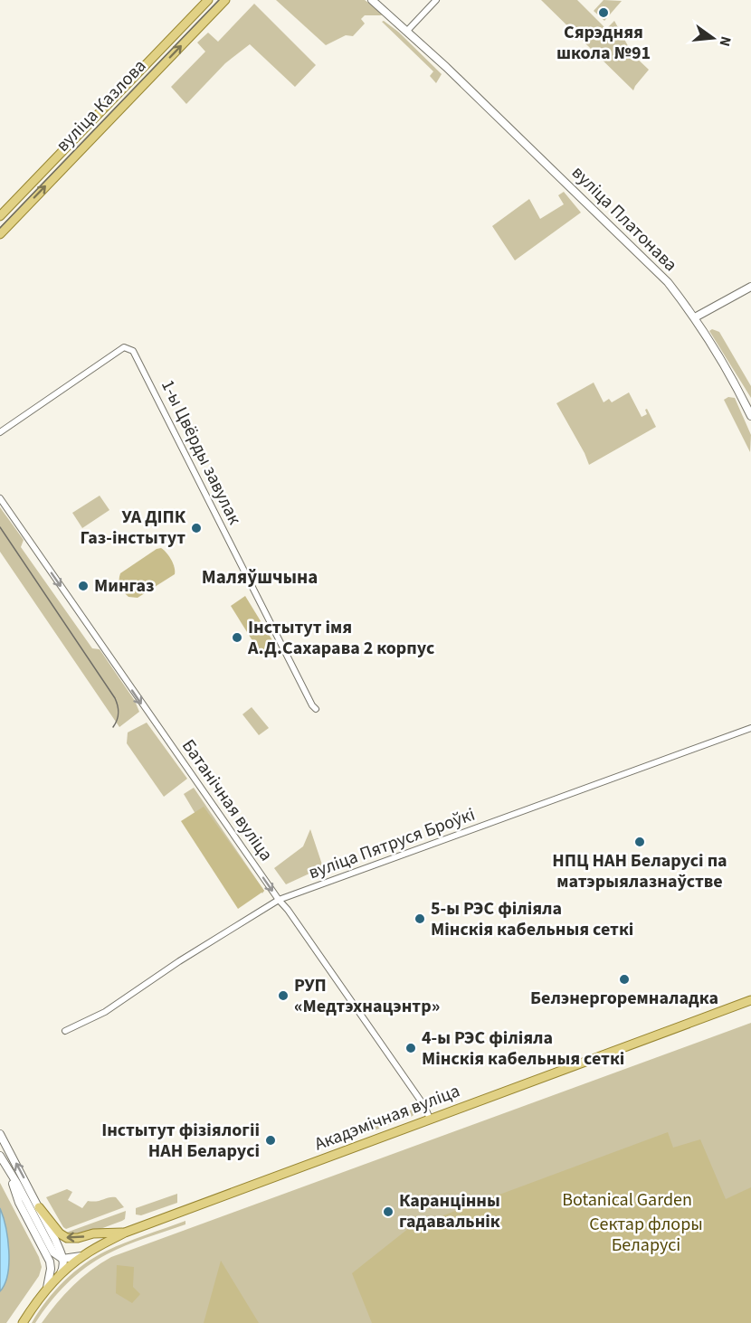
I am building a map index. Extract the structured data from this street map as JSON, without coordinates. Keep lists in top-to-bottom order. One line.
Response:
{"streets":{"main road":["вуліца Казлова","вуліца Платонава","Акадэмічная вуліца"],"street":["1-ы Цвёрды завулак","Батанічная вуліца","вуліца Пятруся Броўкі"]},"crossings":[["Батанічная вуліца","вуліца Пятруся Броўкі"],["Батанічная вуліца","Акадэмічная вуліца"]],"one_way":["Батанічная вуліца"],"districts":["Маляўшчына"],"parks":["Botanical Garden","Сектар флоры Беларусі"],"places":["Сярэдняя школа №91","УА ДІПК Газ-інстытут","Мингаз","Інстытут імя А.Д.Сахарава 2 корпус","НПЦ НАН Беларусі па матэрыялазнаўстве","5-ы РЭС філіяла Мінскія кабельныя сеткі","Белэнергоремналадка","РУП «Медтэхнацэнтр»","4-ы РЭС філіяла Мінскія кабельныя сеткі","Інстытут фізіялогіі НАН Беларусі","Каранцінны гадавальнік"],"north":"right"}
